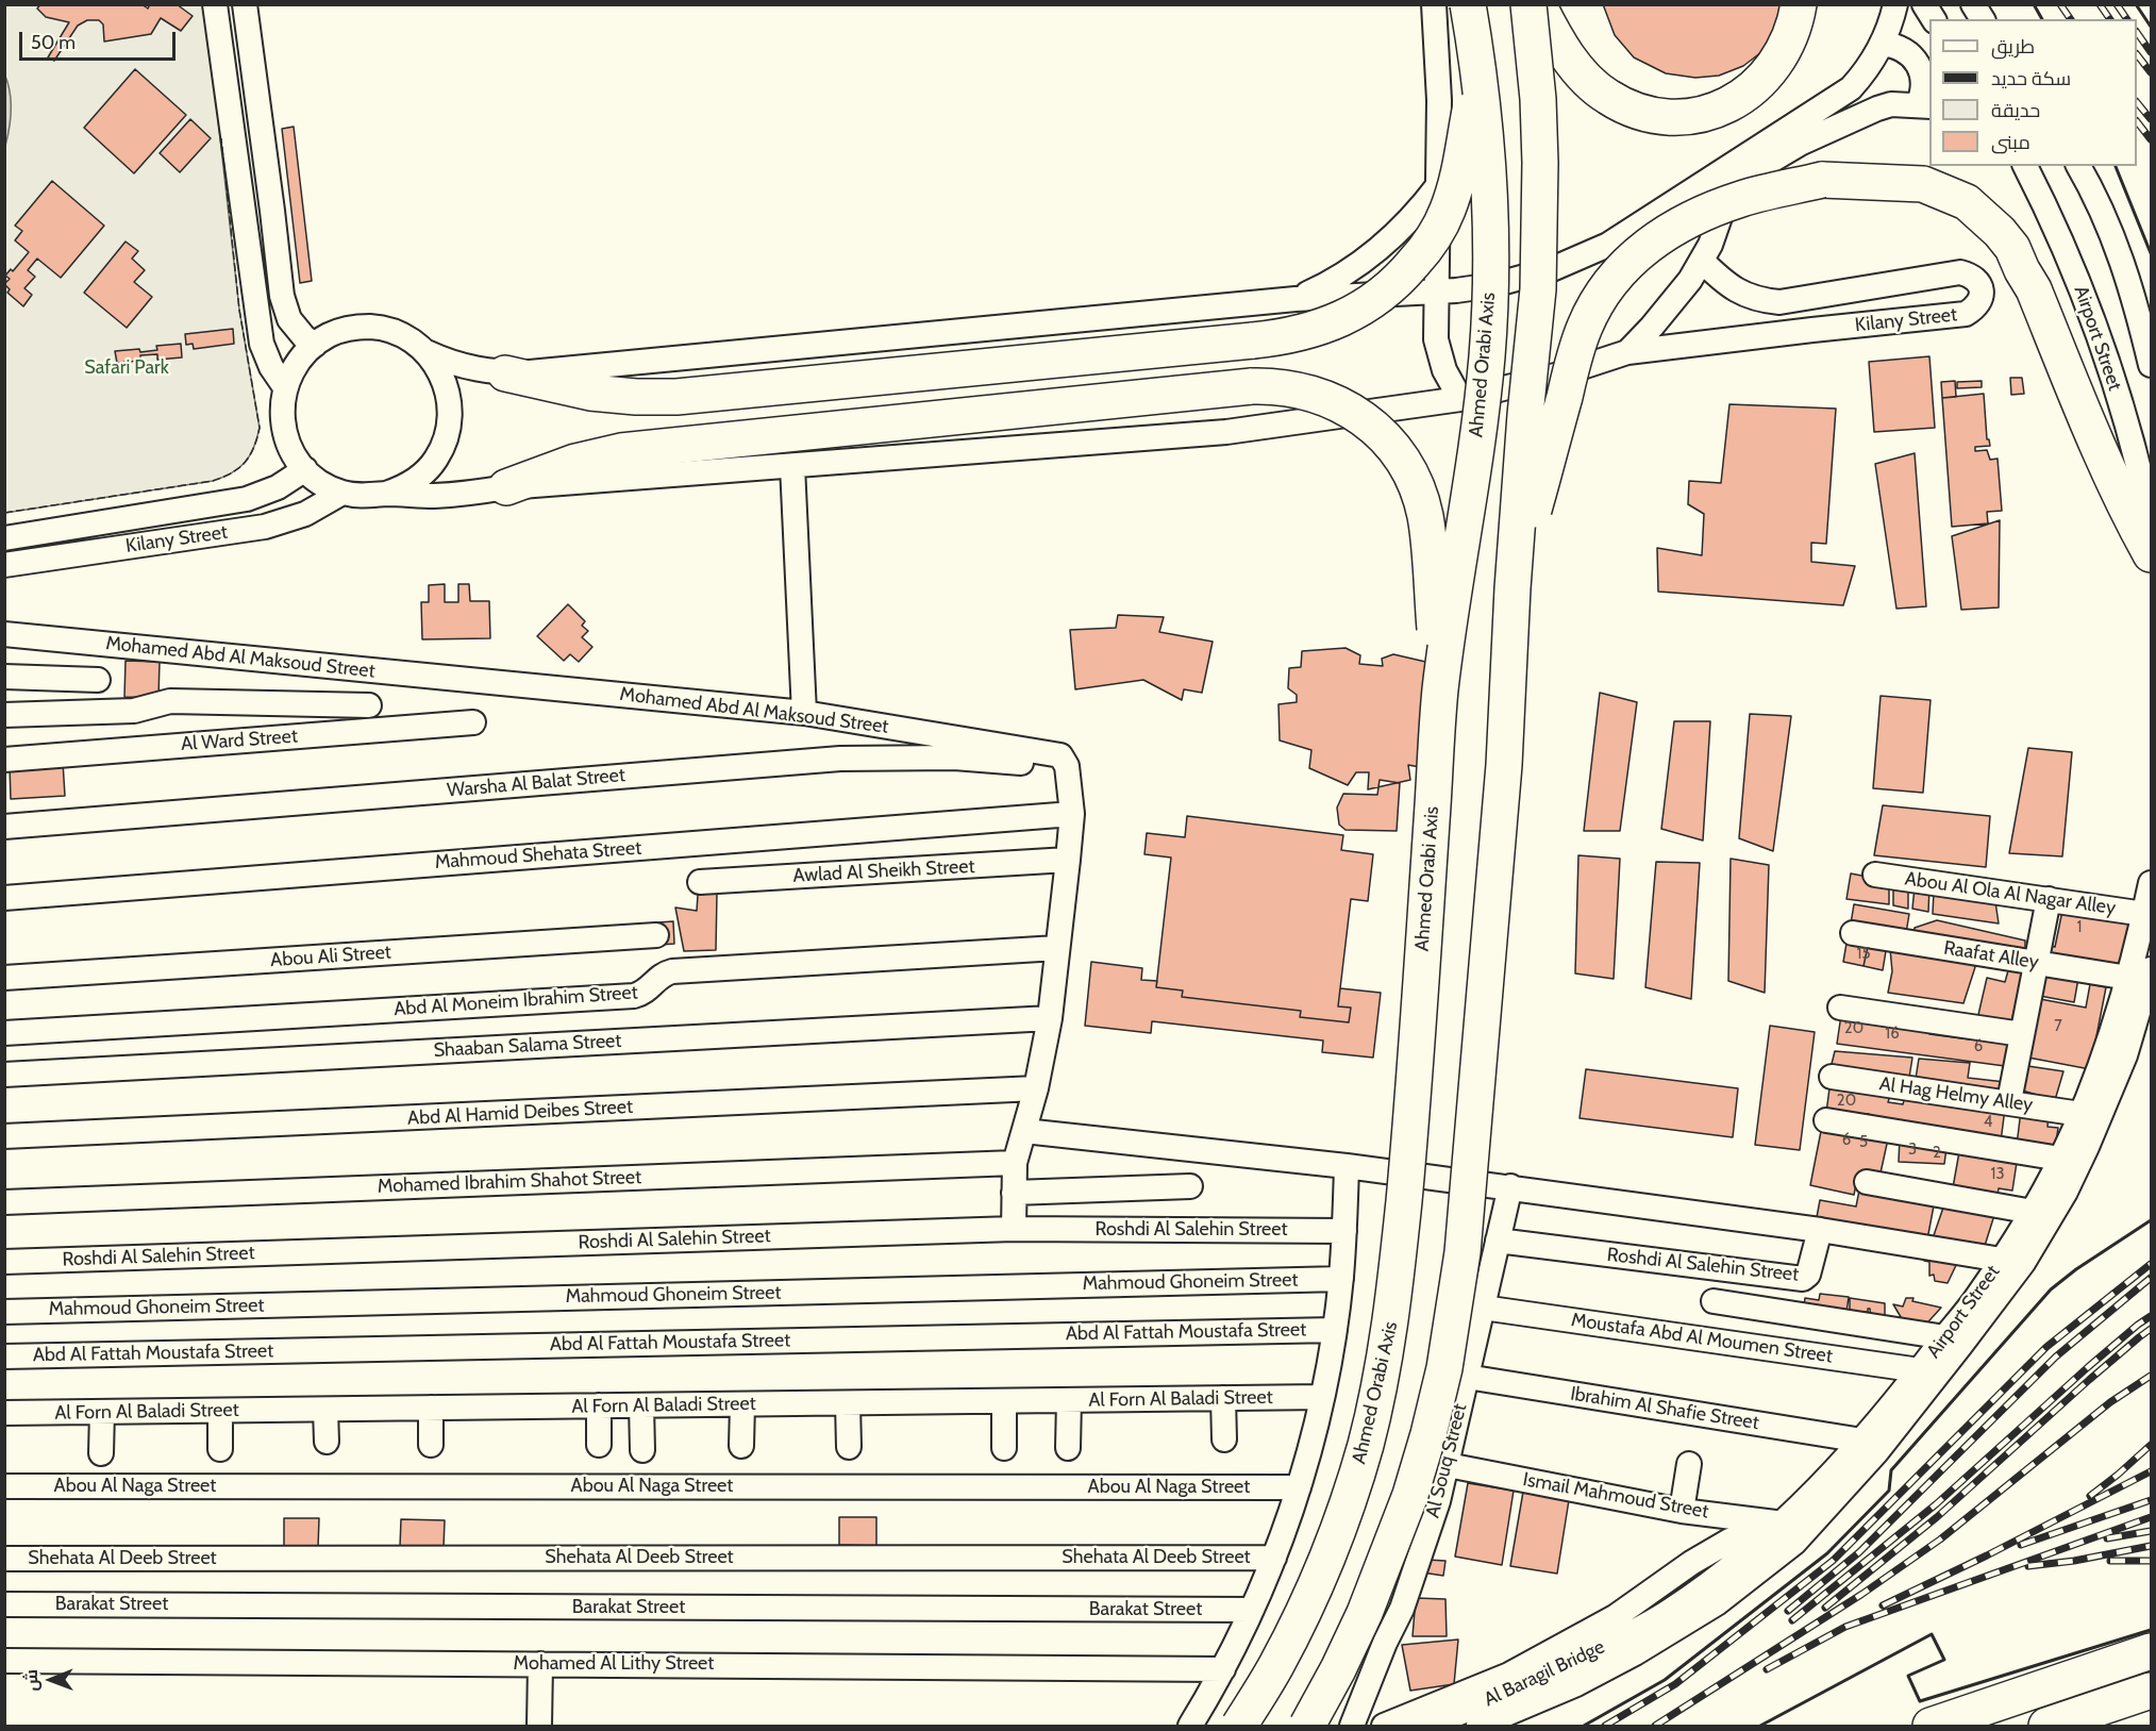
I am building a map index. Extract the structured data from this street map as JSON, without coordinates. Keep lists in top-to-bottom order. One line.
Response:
{"streets":{"highway":["Ahmed Orabi Axis"],"street":["Kilany Street","Airport Street","Mohamed Abd Al Maksoud Street","Al Ward Street","Warsha Al Balat Street","Mahmoud Shehata Street","Awlad Al Sheikh Street","Abou Al Ola Al Nagar Alley","Raafat Alley","Abou Ali Street","Abd Al Moneim Ibrahim Street","Shaaban Salama Street","Al Hag Helmy Alley","Abd Al Hamid Deibes Street","Mohamed Ibrahim Shahot Street","Roshdi Al Salehin Street","Mahmoud Ghoneim Street","Abd Al Fattah Moustafa Street","Moustafa Abd Al Moumen Street","Al Forn Al Baladi Street","Ibrahim Al Shafie Street","Al Souq Street","Abou Al Naga Street","Ismail Mahmoud Street","Shehata Al Deeb Street","Barakat Street","Mohamed Al Lithy Street","Al Baragil Bridge"]},"crossings":[["Airport Street","Abou Al Ola Al Nagar Alley"],["Airport Street","Raafat Alley"],["Airport Street","Al Hag Helmy Alley"],["Airport Street","Moustafa Abd Al Moumen Street"],["Airport Street","Ibrahim Al Shafie Street"],["Airport Street","Ismail Mahmoud Street"],["Airport Street","Al Baragil Bridge"],["Mohamed Abd Al Maksoud Street","Warsha Al Balat Street"],["Roshdi Al Salehin Street","Al Souq Street"],["Moustafa Abd Al Moumen Street","Al Souq Street"],["Ibrahim Al Shafie Street","Al Souq Street"],["Al Souq Street","Ismail Mahmoud Street"]],"parks":["Safari Park"],"house_numbers":["1","15","7","20","16","6","20","4","6","5","3","2","13"],"legend":["طريق","سكة حديد","حديقة","مبنى"],"scale_bar":"50 m","north":"left"}
